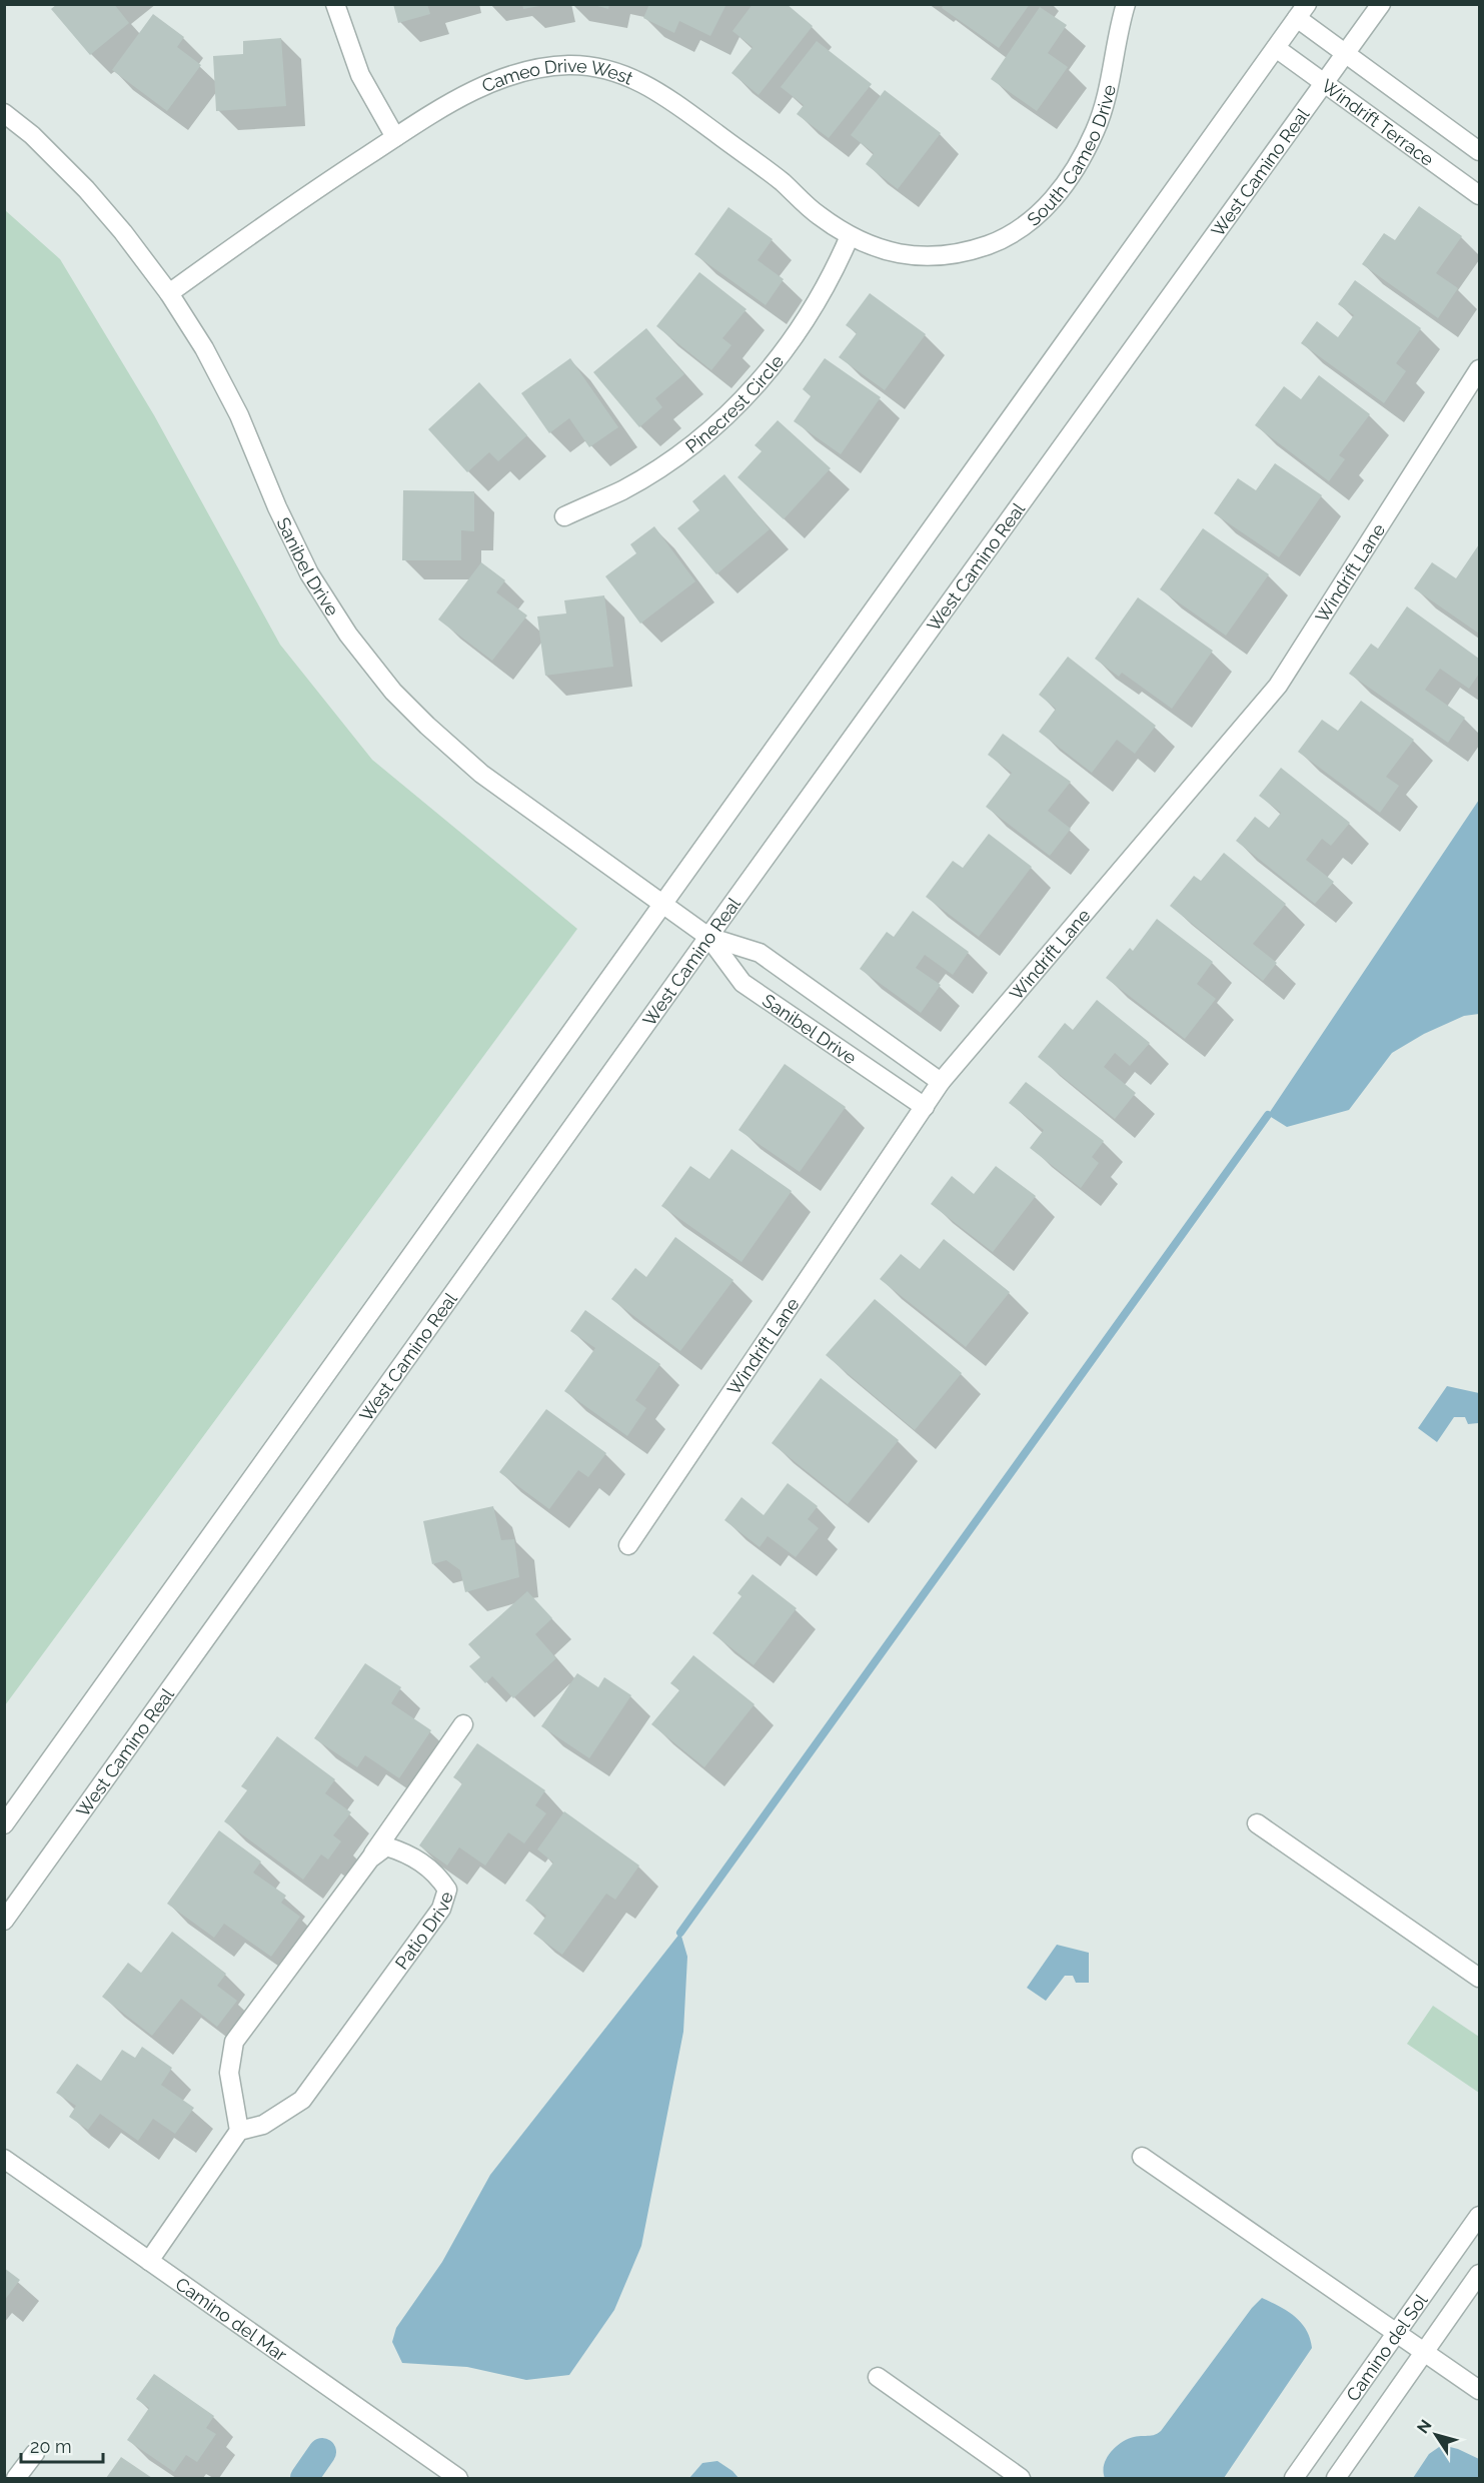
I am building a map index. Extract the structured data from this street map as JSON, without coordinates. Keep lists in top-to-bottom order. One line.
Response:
{"streets":{"street":["Cameo Drive West","Windrift Terrace","South Cameo Drive","West Camino Real","Pinecrest Circle","Sanibel Drive","Windrift Lane","Patio Drive","Camino del Mar","Camino del Sol"]},"crossings":[["Cameo Drive West","South Cameo Drive"],["Cameo Drive West","Pinecrest Circle"],["Cameo Drive West","Sanibel Drive"],["Windrift Terrace","West Camino Real"],["West Camino Real","Sanibel Drive"],["Sanibel Drive","Windrift Lane"]],"scale_bar":"20 m","north":"top left"}
